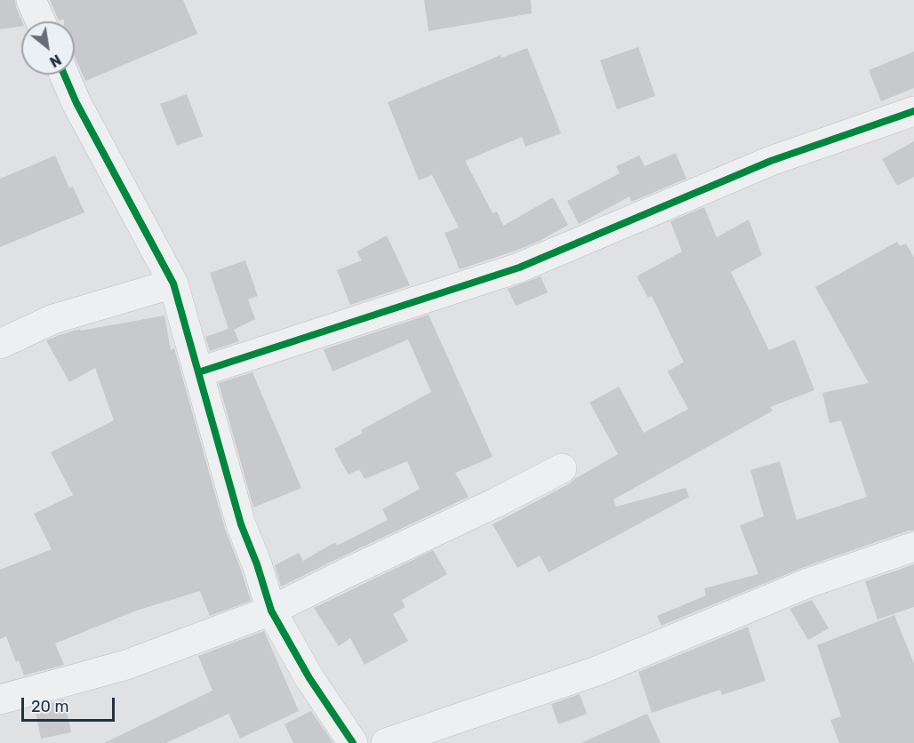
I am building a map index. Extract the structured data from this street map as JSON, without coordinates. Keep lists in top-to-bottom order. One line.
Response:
{"scale_bar":"20 m","north":"bottom right"}
